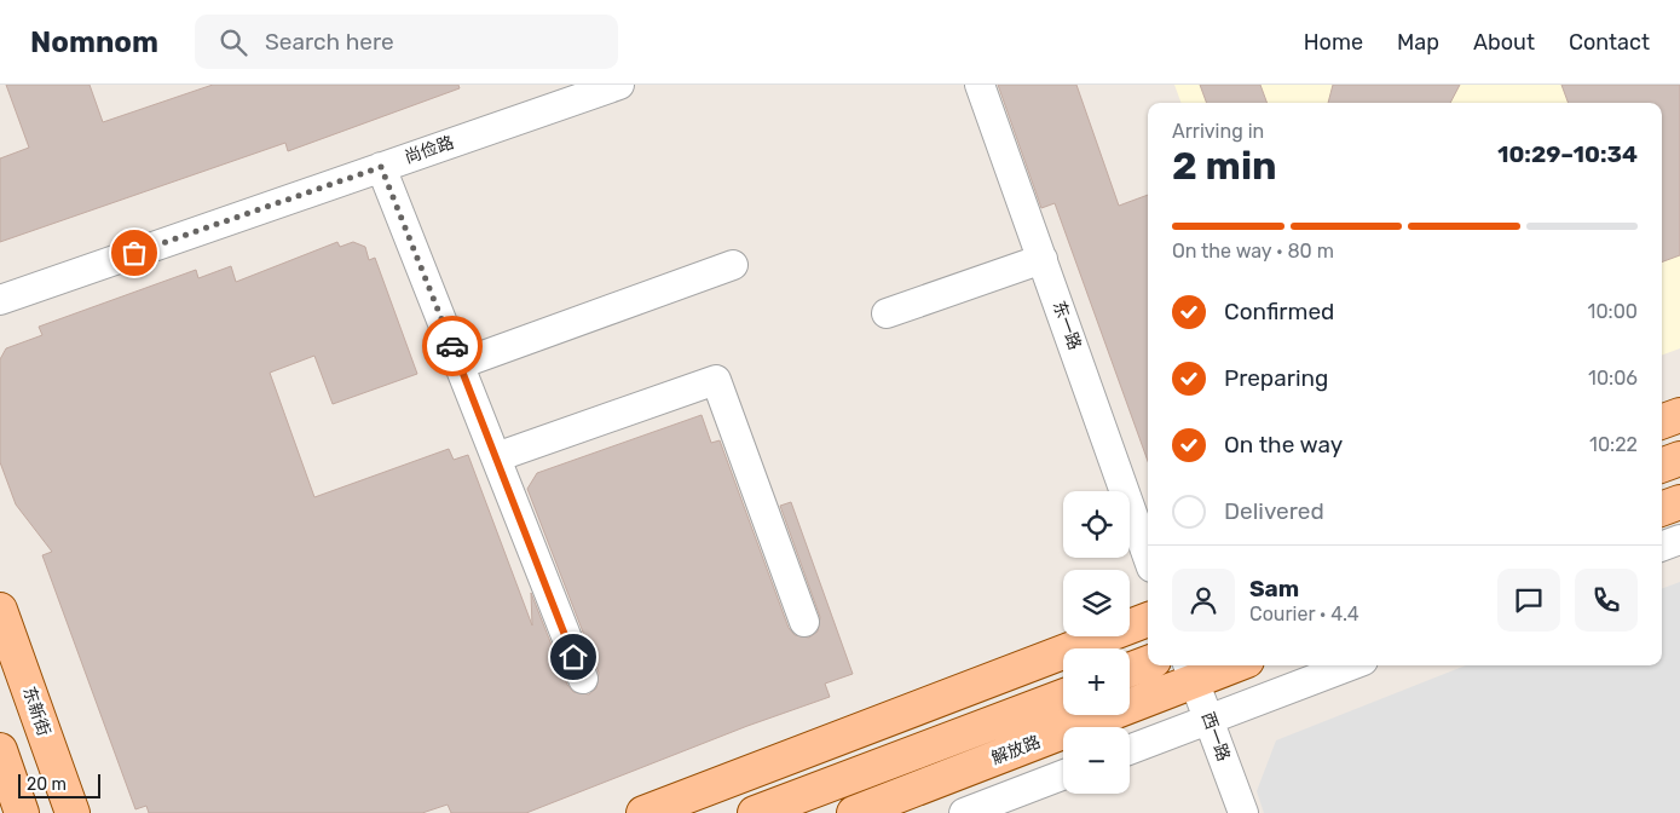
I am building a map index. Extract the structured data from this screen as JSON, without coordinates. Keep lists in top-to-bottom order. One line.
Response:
{"streets":{"main road":["东新街","解放路"],"street":["尚俭路","东一路","西一路"]},"crossings":[["西一路","解放路"]],"scale_bar":"20 m","page":{"header":"Nomnom","search":"Search here","nav":["Home","Map","About","Contact"],"heading":["2 min","Arriving in","10:29–10:34"],"panel":["Sam","Courier · 4.4"],"bar":"On the way · 80 m","list":[["Confirmed","10:00"],["Preparing","10:06"],["On the way","10:22"],"Delivered"],"map_buttons":["+","−"],"scale":"20 m"}}
